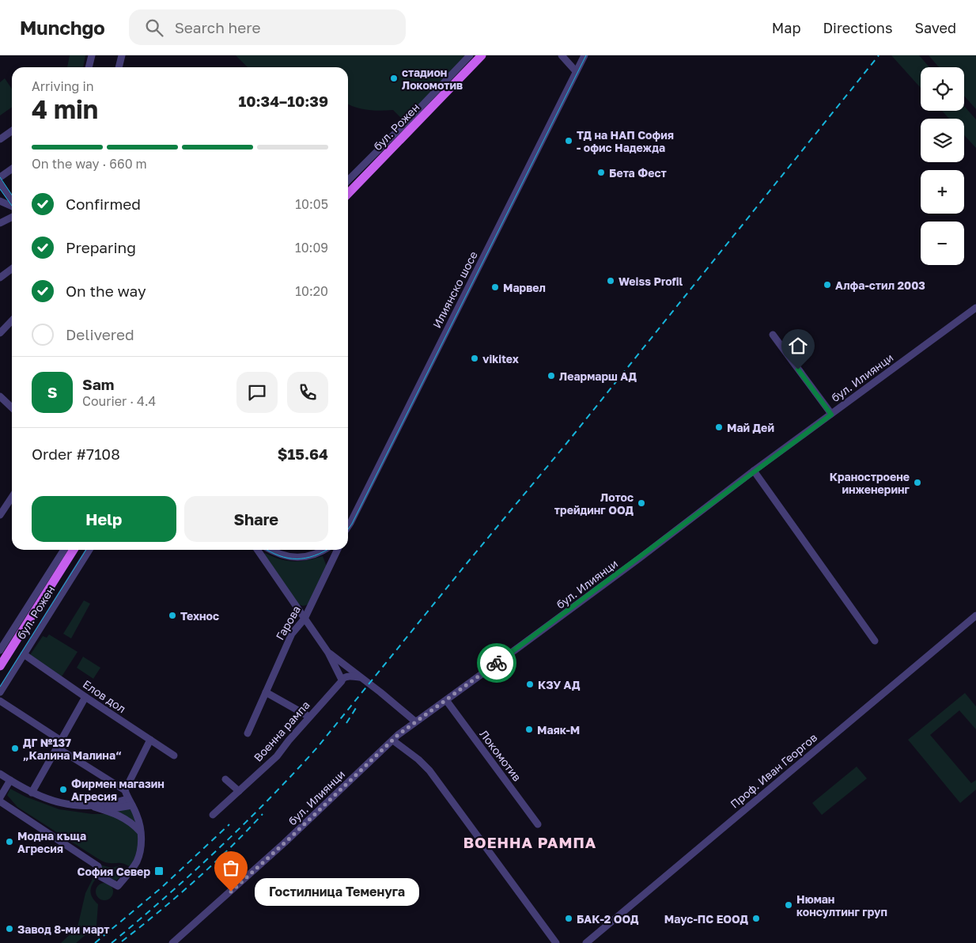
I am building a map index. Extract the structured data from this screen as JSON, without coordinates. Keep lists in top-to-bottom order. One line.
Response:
{"streets":{"main road":["бул. Рожен"],"street":["Илиянско шосе","бул. Илиянци","Гарова","Елов дол","Военна рампа","Локомотив","Проф. Иван Георгов"]},"crossings":[["бул. Рожен","Елов дол"],["бул. Илиянци","Локомотив"]],"districts":["ВОЕННА РАМПА"],"places":{"other":["стадион Локомотив","ТД на НАП София - офис Надежда","Бета Фест","Weiss Profil","Алфа-стил 2003","Марвел","vikitex","Леармарш АД","Май Дей","Краностроене инженеринг","Лотос трейдинг ООД","Технос","КЗУ АД","Маяк-М","ДГ №137 „Калина Малина“","Фирмен магазин Агресия","Модна къща Агресия","Гостилница Теменуга","Нюман консултинг груп","БАК-2 ООД","Маус-ПС ЕООД","Завод 8-ми март"],"transit":["София Север"]},"page":{"header":"Munchgo","search":"Search here","nav":["Map","Directions","Saved"],"map_buttons":["+","−"],"heading":["4 min","Arriving in","10:34–10:39"],"panel":["Sam","Courier · 4.4","Order #7108","$15.64"],"bar":"On the way · 660 m","list":[["Confirmed","10:05"],["Preparing","10:09"],["On the way","10:20"],"Delivered"],"round":"S","buttons":["Help","Share"],"bubble":"Гостилница Теменуга"}}
